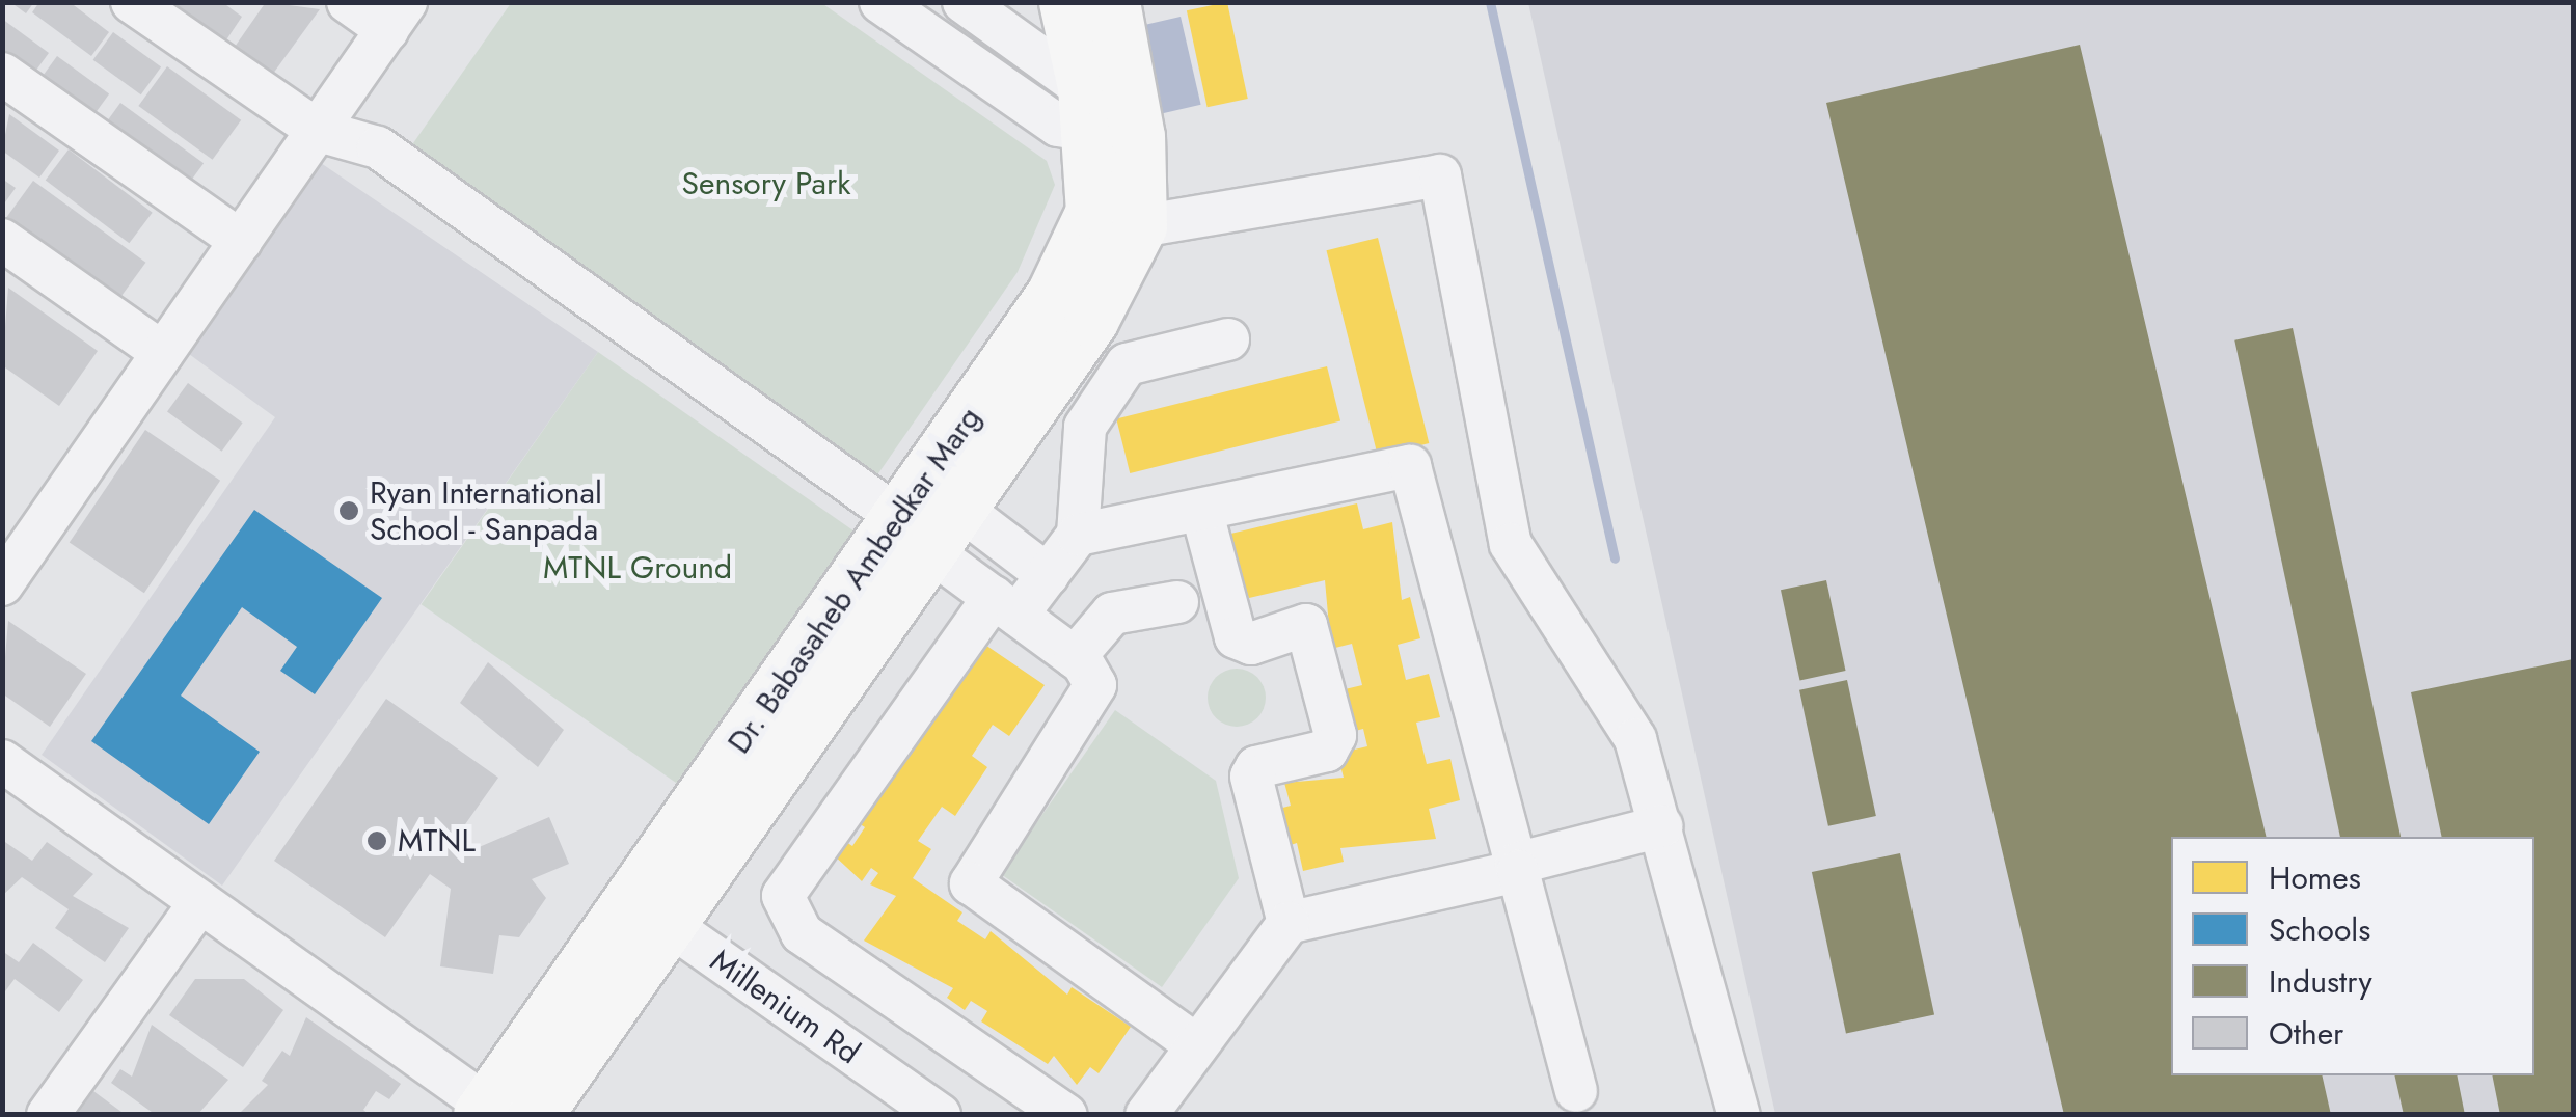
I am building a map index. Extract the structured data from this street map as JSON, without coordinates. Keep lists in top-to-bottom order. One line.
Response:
{"streets":{"main road":["Dr. Babasaheb Ambedkar Marg"],"street":["Millenium Rd"]},"crossings":[["Dr. Babasaheb Ambedkar Marg","Millenium Rd"]],"parks":["Sensory Park","MTNL Ground"],"places":["Ryan International School - Sanpada","MTNL"],"legend":["Homes","Schools","Industry","Other"]}
